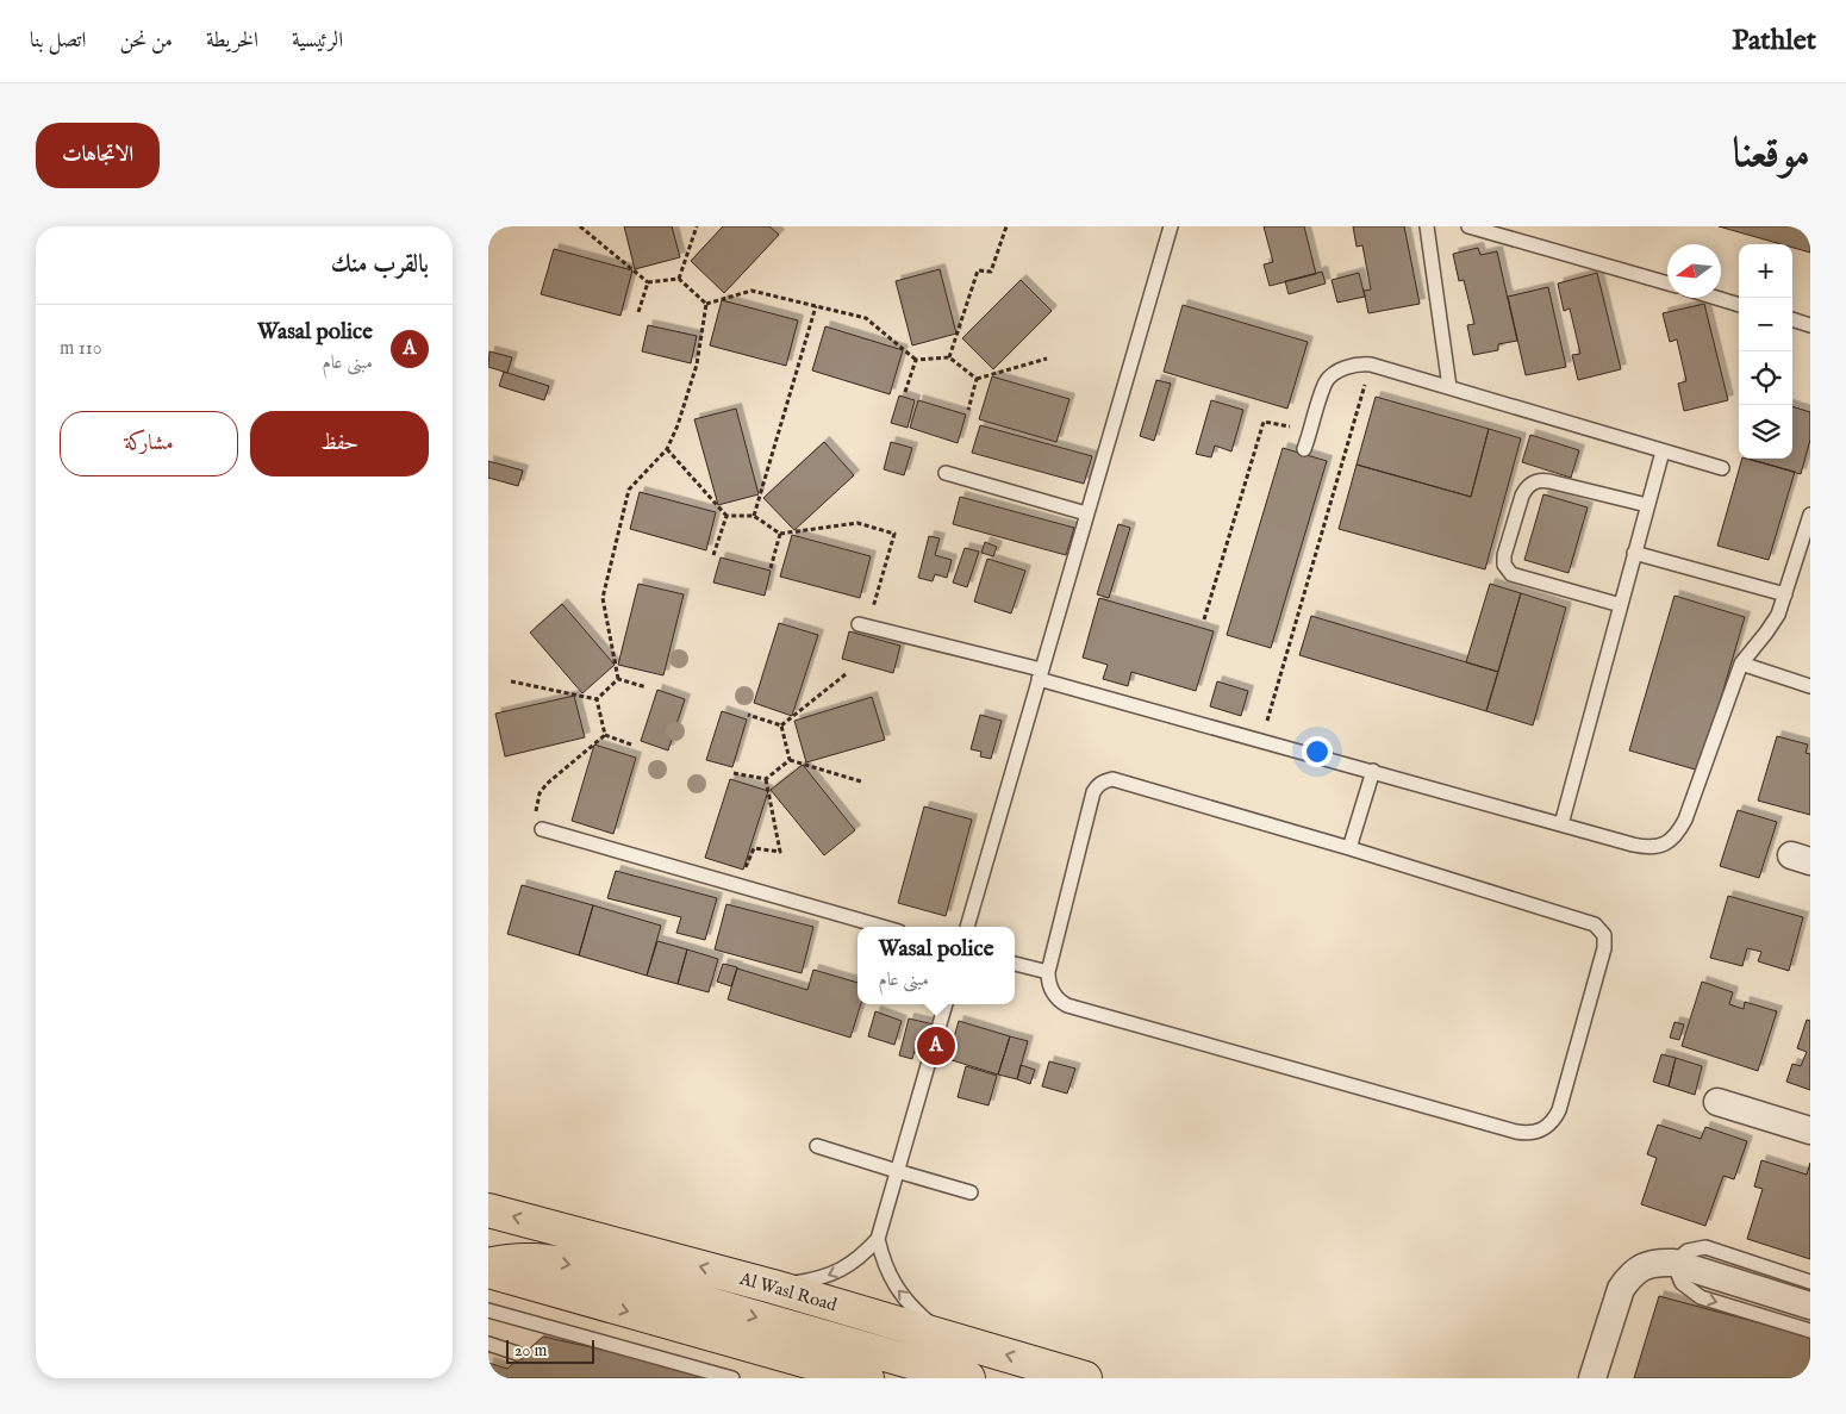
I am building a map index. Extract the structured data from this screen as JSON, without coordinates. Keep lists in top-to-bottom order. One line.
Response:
{"streets":{"main road":["Al Wasl Road"]},"scale_bar":"20 m","north":"left","page":{"header":"Pathlet","nav":["الرئيسية","الخريطة","من نحن","اتصل بنا"],"title":"موقعنا","buttons":["الاتجاهات",["حفظ","مشاركة"]],"heading":"بالقرب منك","map_buttons":["+","−"],"list":[{"mark":"A","name":"Wasal police","note":"مبنى عام","value":"110 m"}],"popup":["Wasal police","مبنى عام"],"pins":"A","scale":"20 m"}}
